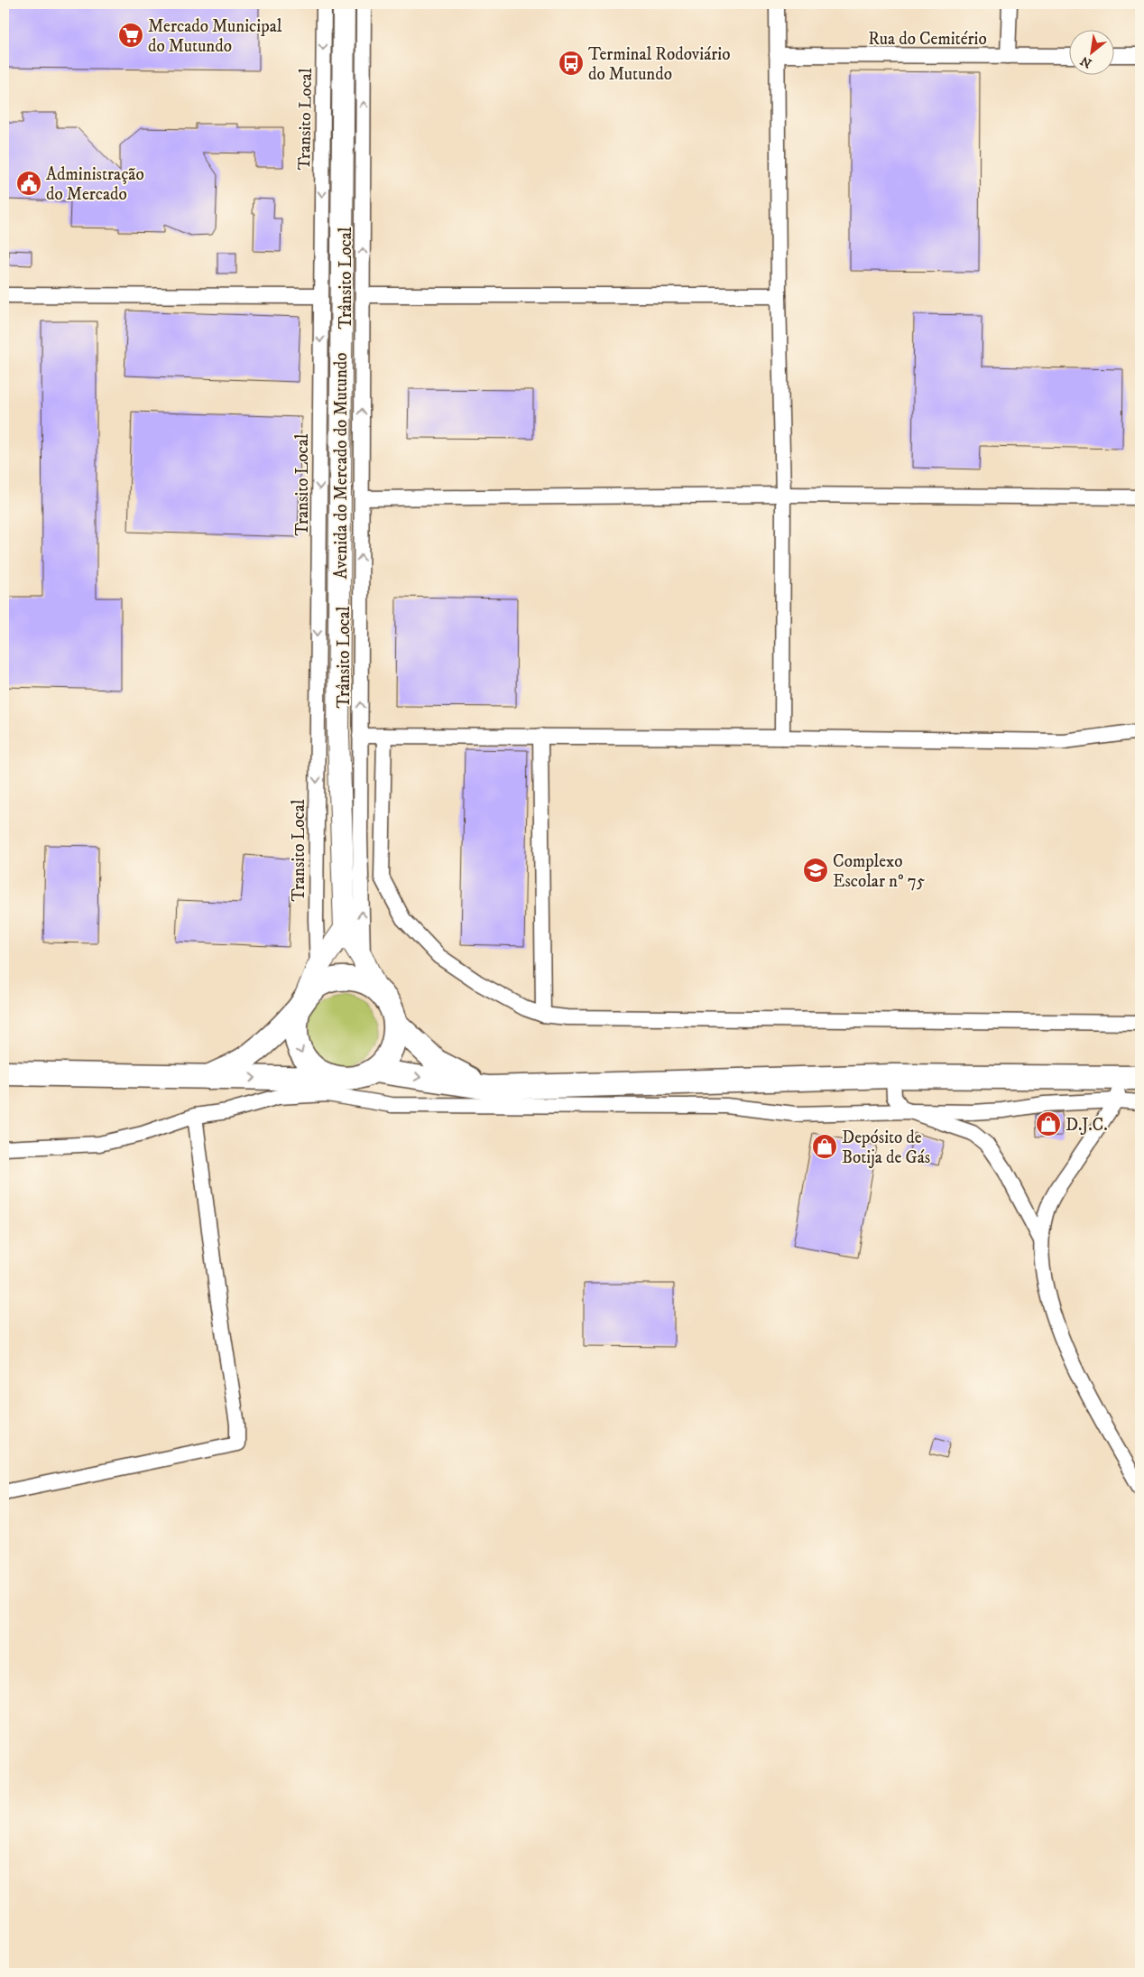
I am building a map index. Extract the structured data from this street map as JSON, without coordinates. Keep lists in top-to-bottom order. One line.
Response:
{"streets":{"main road":["Avenida do Mercado do Mutundo"],"street":["Rua do Cemitério","Transito Local","Trânsito Local"]},"crossings":[["Trânsito Local","Avenida do Mercado do Mutundo"]],"one_way":["Transito Local","Trânsito Local"],"places":{"supermarket":["Mercado Municipal do Mutundo"],"bus stop":["Terminal Rodoviário do Mutundo"],"public building":["Administração do Mercado"],"school or university":["Complexo Escolar nº 75"],"shop":["D.J.C.","Depósito de Botija de Gás"]},"north":"bottom left"}
